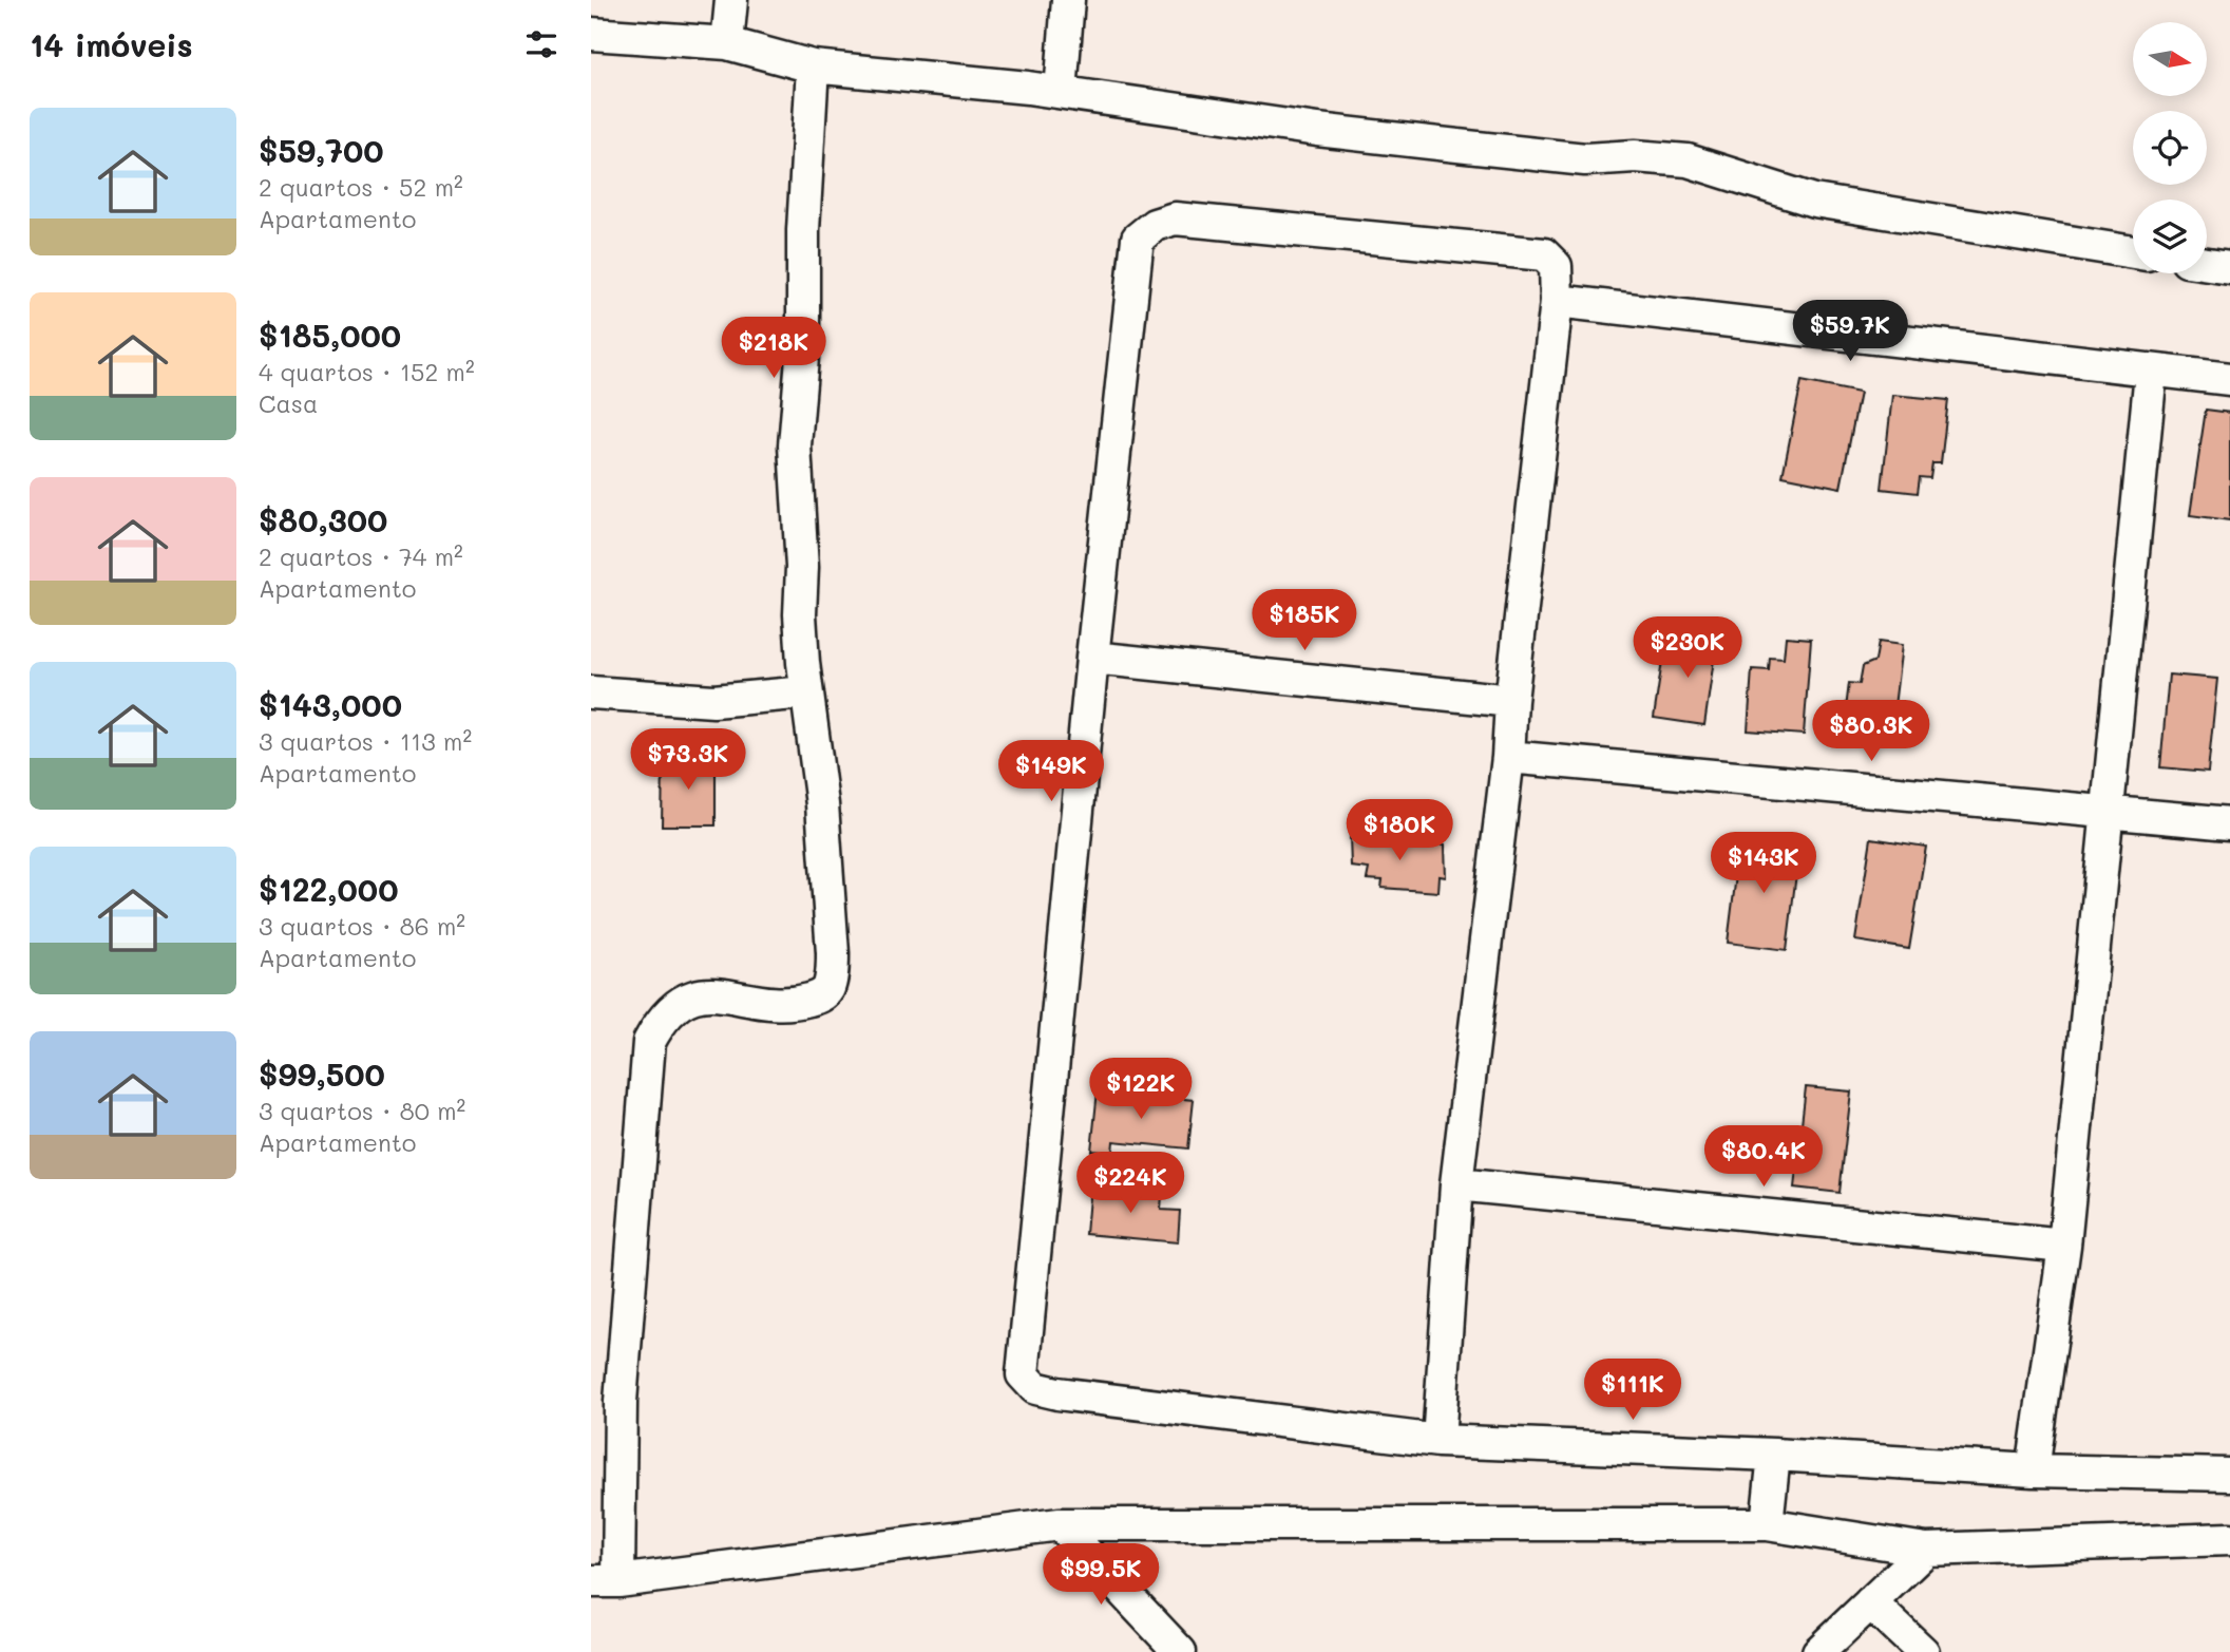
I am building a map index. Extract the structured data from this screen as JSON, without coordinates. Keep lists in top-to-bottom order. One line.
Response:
{"north":"right","page":{"heading":"14 imóveis","list":[{"name":"$59,700","note":"2 quartos · 52 m² · Apartamento"},{"name":"$185,000","note":"4 quartos · 152 m² · Casa"},{"name":"$80,300","note":"2 quartos · 74 m² · Apartamento"},{"name":"$143,000","note":"3 quartos · 113 m² · Apartamento"},{"name":"$122,000","note":"3 quartos · 86 m² · Apartamento"},{"name":"$99,500","note":"3 quartos · 80 m² · Apartamento"}],"price":["$59.7K","$218K","$185K","$230K","$80.3K","$73.3K","$149K","$180K","$143K","$122K","$80.4K","$224K","$111K","$99.5K"]}}
